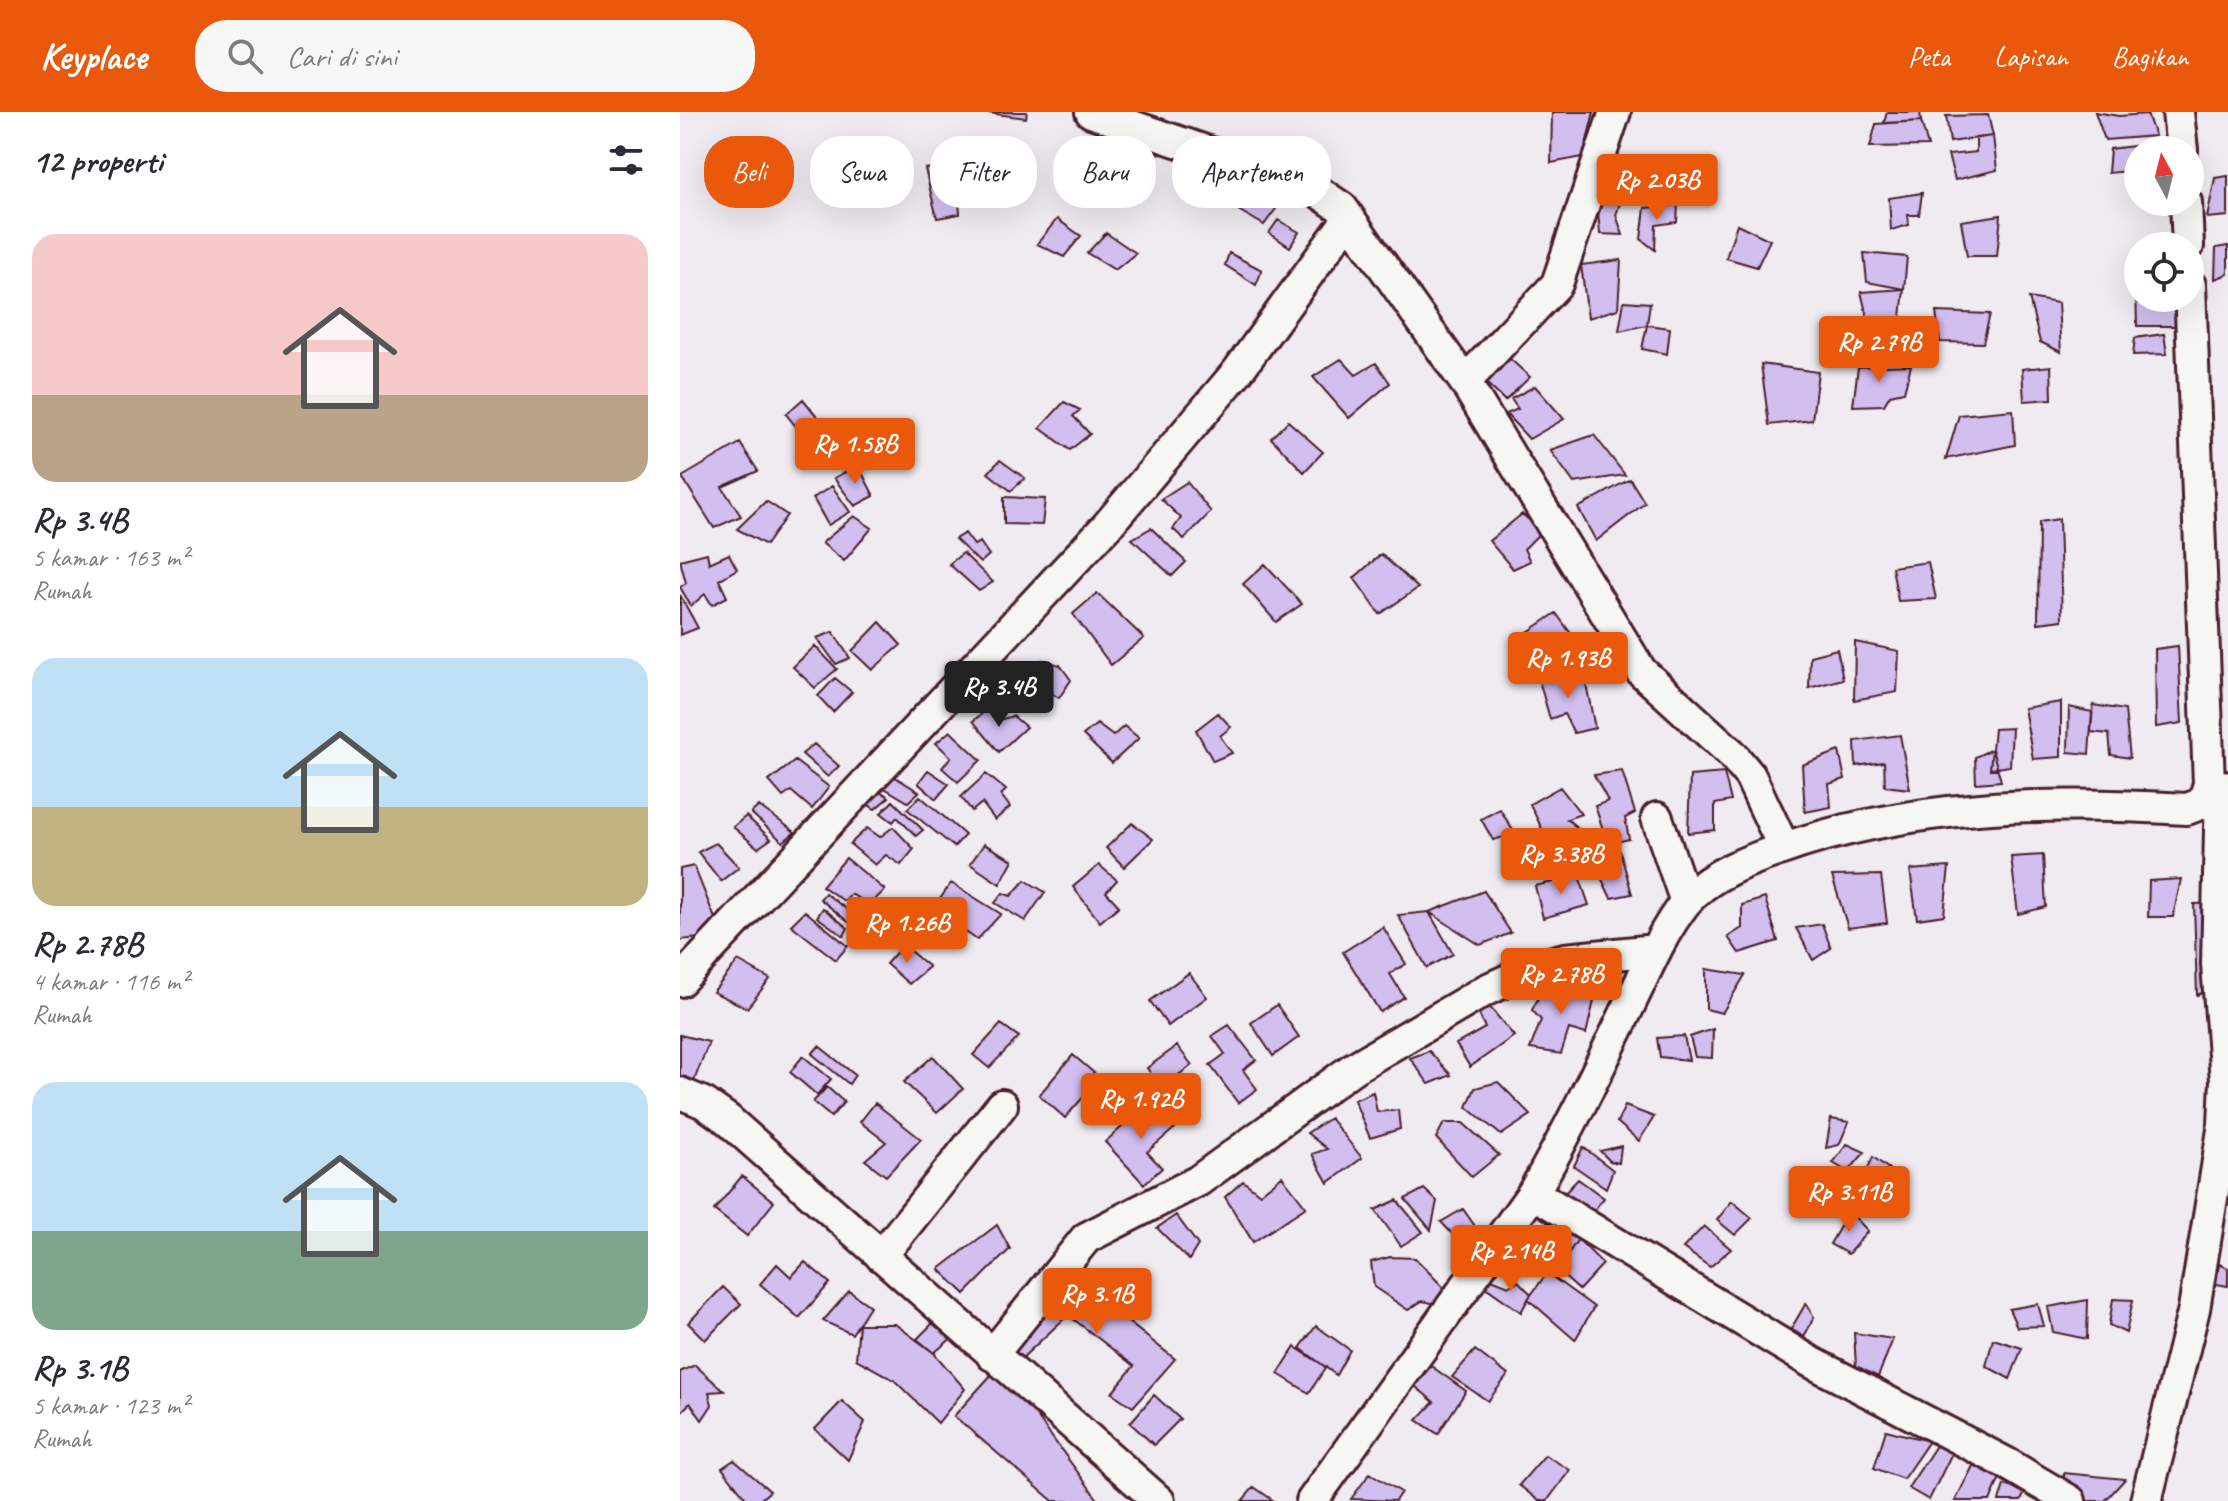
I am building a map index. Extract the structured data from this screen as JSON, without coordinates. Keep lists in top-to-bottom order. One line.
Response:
{"north":"top","page":{"header":"Keyplace","search":"Cari di sini","nav":["Peta","Lapisan","Bagikan"],"heading":"12 properti","chip":["Beli","Sewa","Filter","Baru","Apartemen"],"price":["Rp 2.03B","Rp 2.79B","Rp 1.58B","Rp 1.93B","Rp 3.4B","Rp 3.38B","Rp 1.26B","Rp 2.78B","Rp 1.92B","Rp 3.11B","Rp 2.14B","Rp 3.1B"],"list":[{"name":"Rp 3.4B","note":"5 kamar · 163 m² · Rumah"},{"name":"Rp 2.78B","note":"4 kamar · 116 m² · Rumah"},{"name":"Rp 3.1B","note":"5 kamar · 123 m² · Rumah"}]}}
